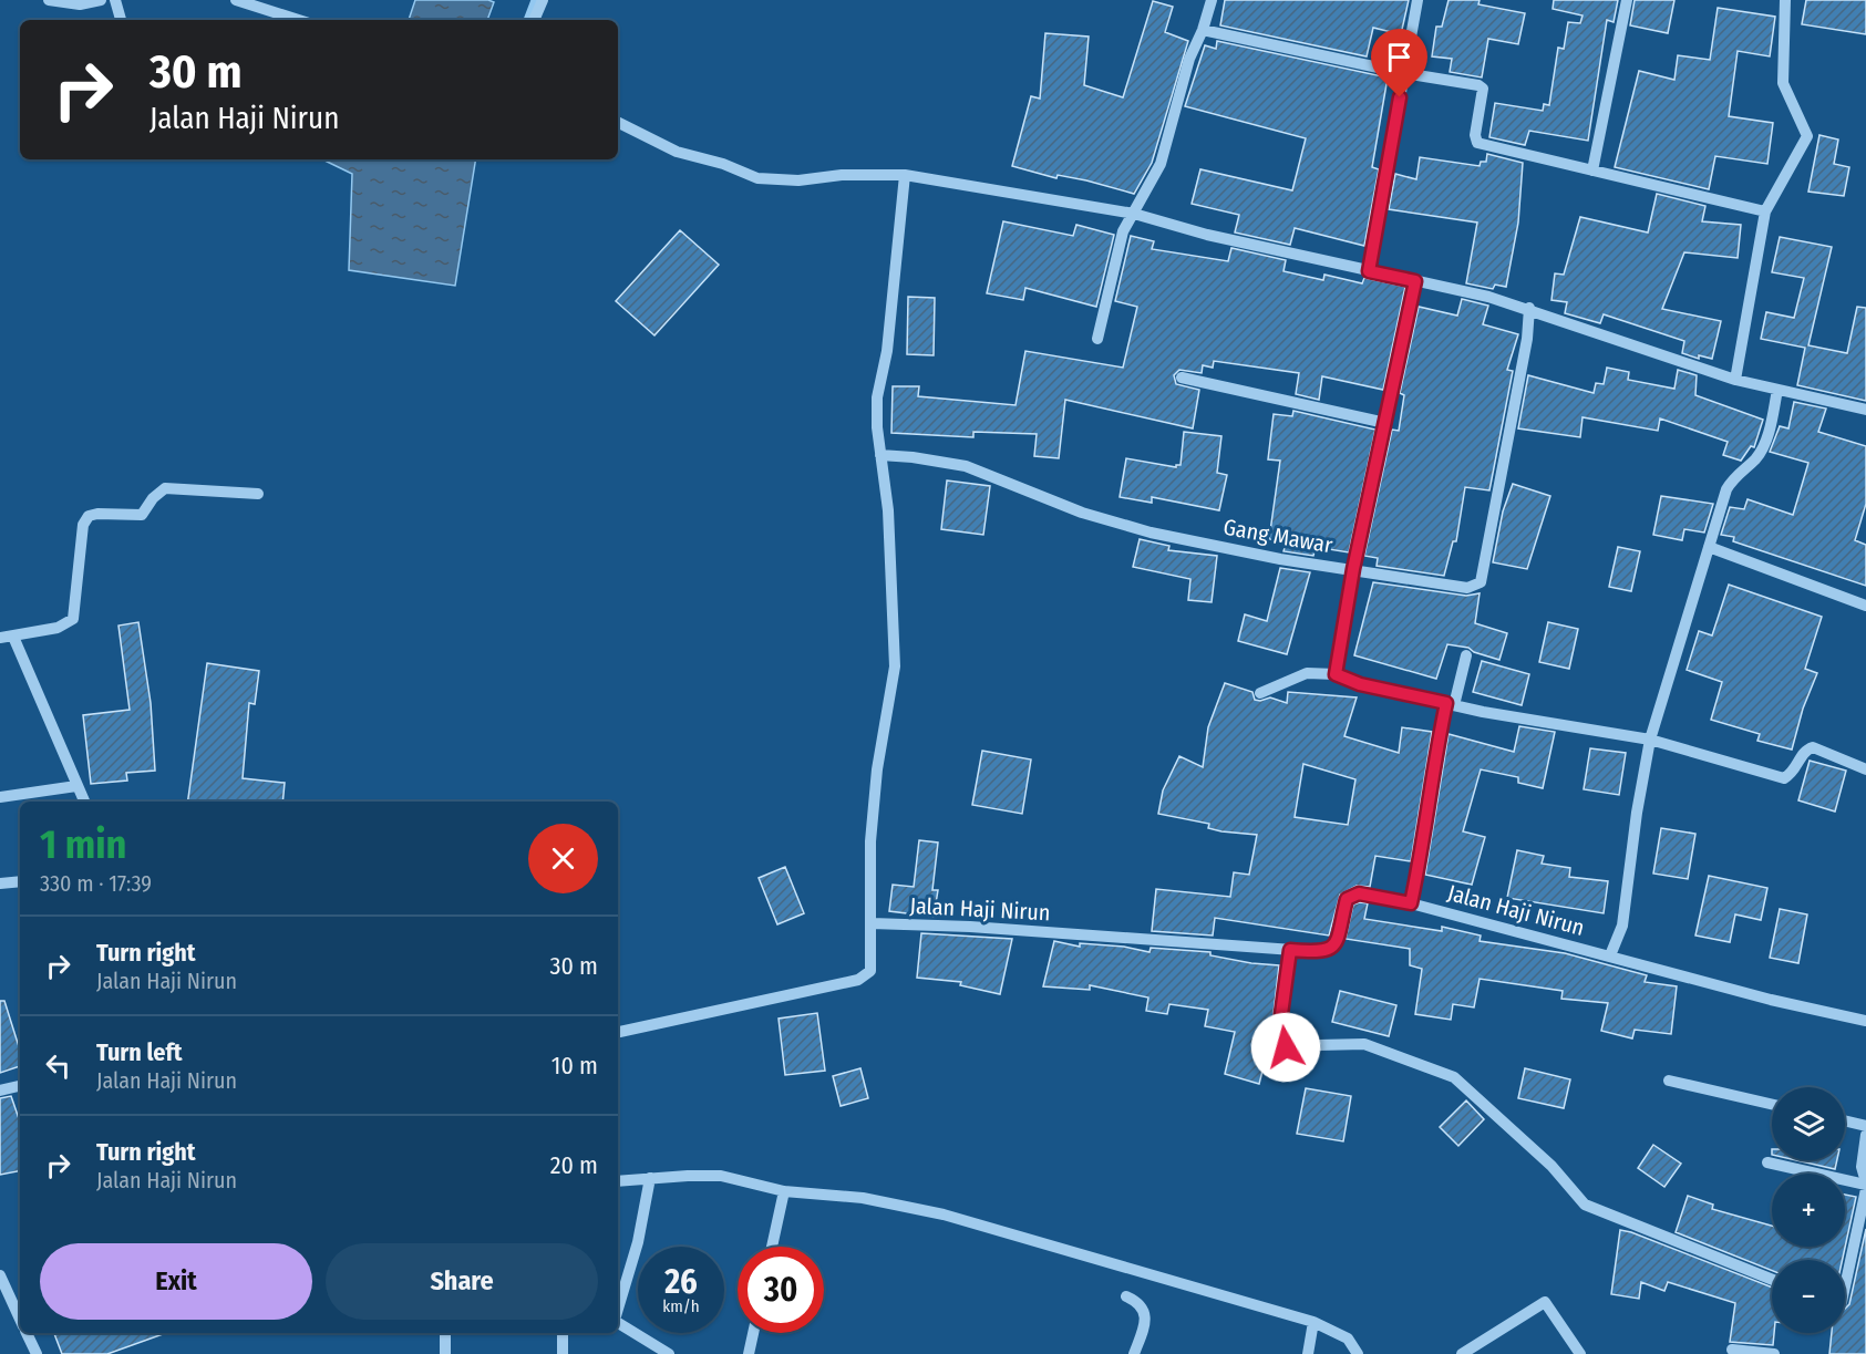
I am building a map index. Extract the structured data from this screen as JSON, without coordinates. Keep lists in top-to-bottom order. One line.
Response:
{"streets":{"street":["Gang Mawar","Jalan Haji Nirun"]},"page":{"turn":["30 m","Jalan Haji Nirun"],"heading":["1 min","330 m · 17:39"],"list":[{"name":"Turn right","note":"Jalan Haji Nirun","value":"30 m"},{"name":"Turn left","note":"Jalan Haji Nirun","value":"10 m"},{"name":"Turn right","note":"Jalan Haji Nirun","value":"20 m"}],"map_buttons":["+","−"],"buttons":["Exit","Share"],"speed":"26 km/h","limit":"30"}}
